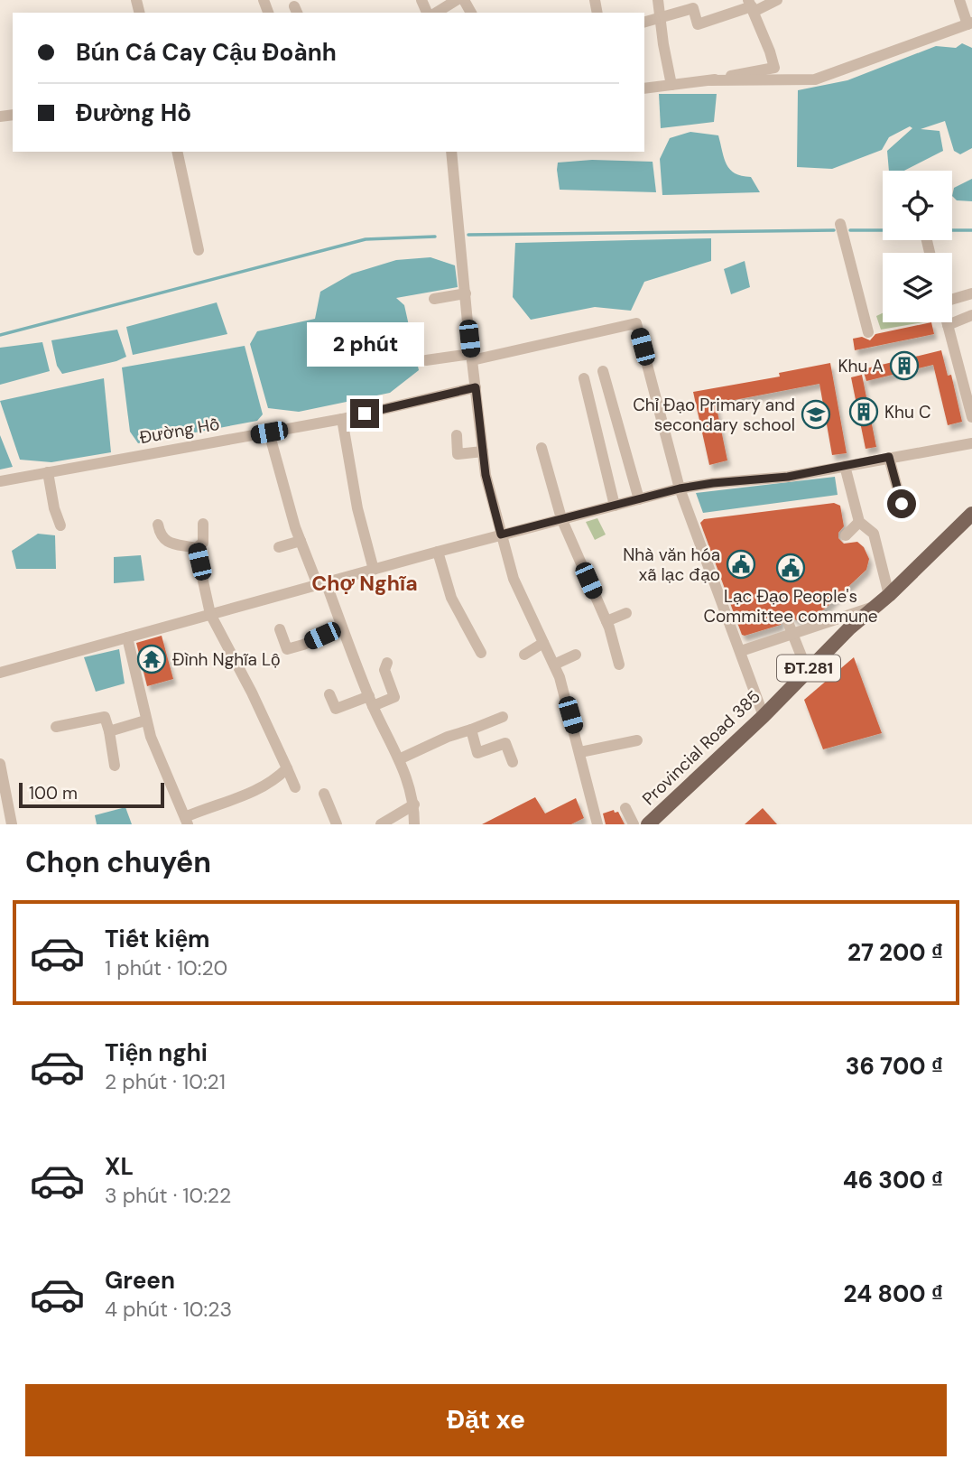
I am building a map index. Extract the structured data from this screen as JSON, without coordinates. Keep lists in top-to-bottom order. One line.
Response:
{"streets":{"main road":["ĐT.281","Provincial Road 385"],"street":["Đường Hồ"]},"districts":["Chợ Nghĩa"],"places":{"building":["Khu A","Khu C"],"school or university":["Chỉ Đạo Primary and secondary school"],"public building":["Nhà văn hóa xã lạc đạo","Lạc Đạo People's Committee commune"],"temple":["Đình Nghĩa Lộ"]},"scale_bar":"100 m","page":{"banner":["Bún Cá Cay Cậu Đoành","Đường Hồ"],"bubble":"2 phút","scale":"100 m","heading":"Chọn chuyến","list":[{"name":"Tiết kiệm","note":"1 phút · 10:20","value":"27 200 ₫"},{"name":"Tiện nghi","note":"2 phút · 10:21","value":"36 700 ₫"},{"name":"XL","note":"3 phút · 10:22","value":"46 300 ₫"},{"name":"Green","note":"4 phút · 10:23","value":"24 800 ₫"}],"buttons":"Đặt xe"}}
